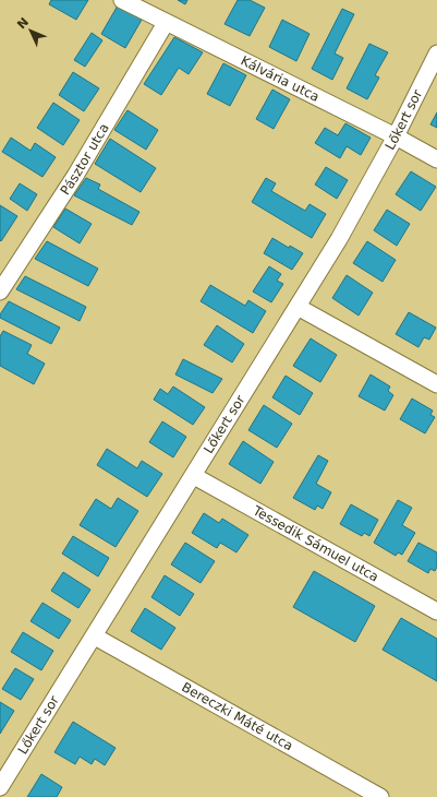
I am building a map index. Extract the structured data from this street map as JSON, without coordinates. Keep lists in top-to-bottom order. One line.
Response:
{"streets":{"street":["Kálvária utca","Lőkert sor","Pásztor utca","Tessedik Sámuel utca","Bereczki Máté utca"]},"crossings":[["Kálvária utca","Lőkert sor"],["Kálvária utca","Pásztor utca"],["Lőkert sor","Tessedik Sámuel utca"],["Lőkert sor","Bereczki Máté utca"]],"north":"top left"}
